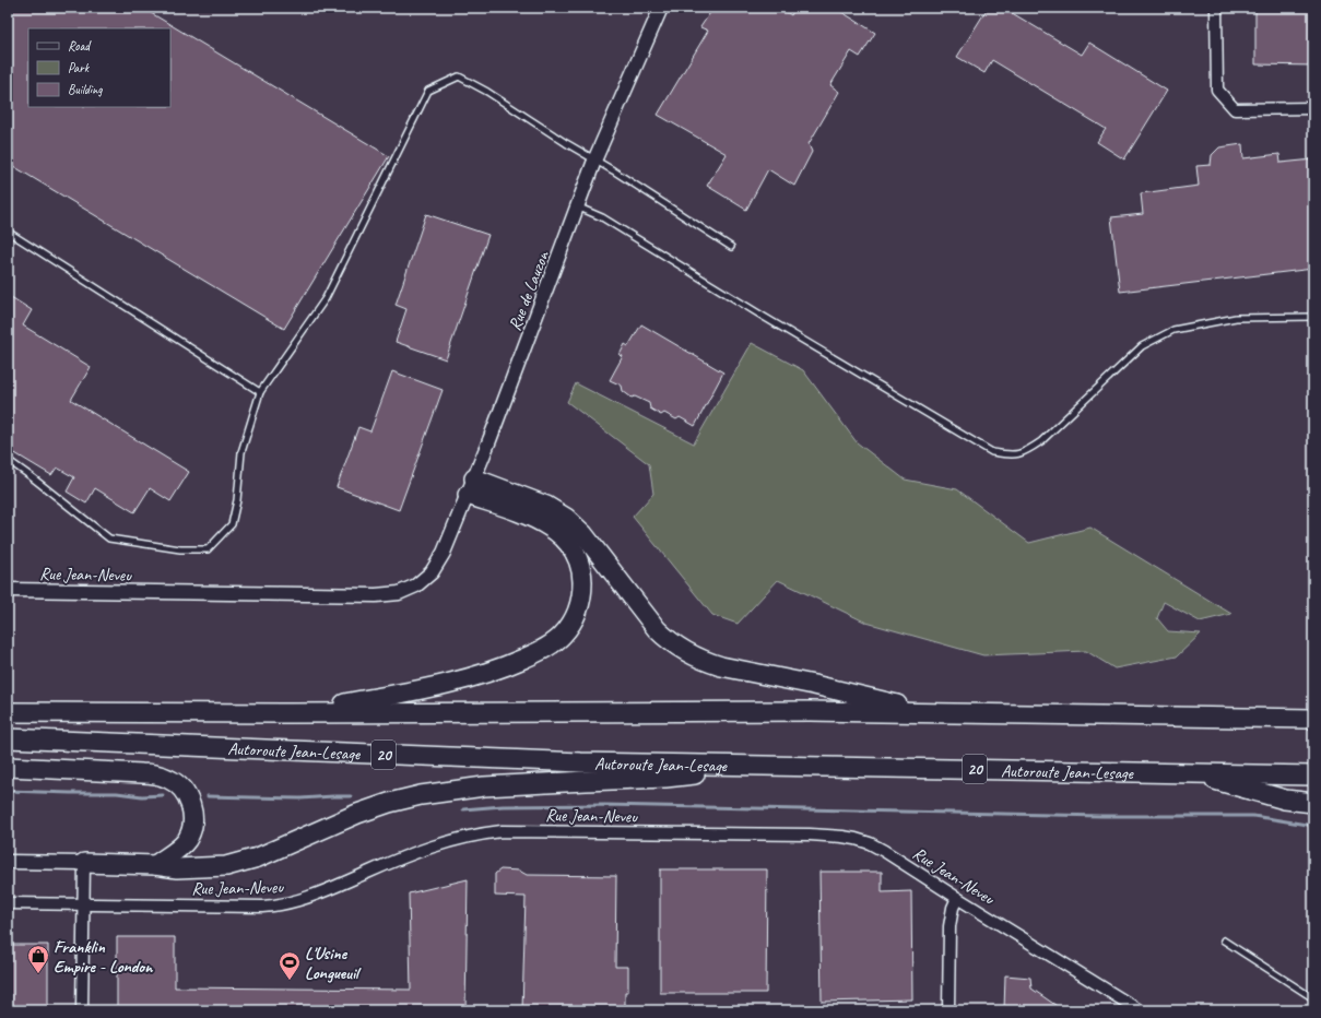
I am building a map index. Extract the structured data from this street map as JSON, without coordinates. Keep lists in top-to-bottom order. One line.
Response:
{"streets":{"highway":["Autoroute Jean-Lesage","20"],"street":["Rue de Lauzon","Rue Jean-Neveu"]},"crossings":[["Rue de Lauzon","Rue Jean-Neveu"]],"places":{"shop":["Franklin Empire - London"],"sports":["L'Usine Longueuil"]},"legend":["Road","Park","Building"]}
